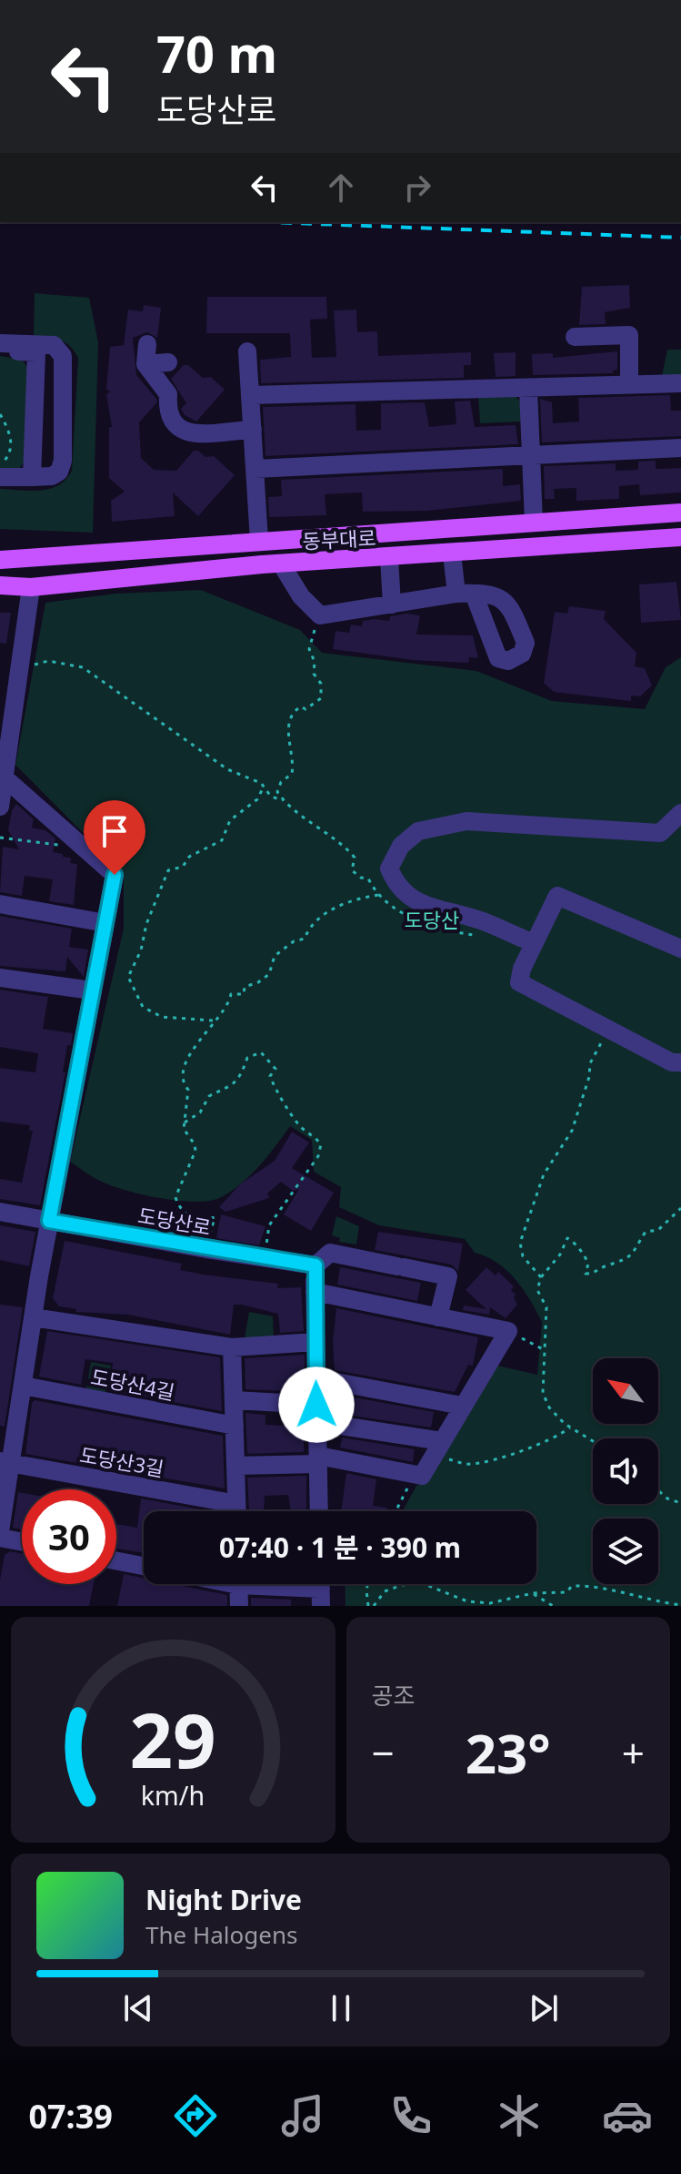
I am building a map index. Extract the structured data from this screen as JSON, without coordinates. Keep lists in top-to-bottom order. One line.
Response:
{"streets":{"main road":["동부대로"],"street":["도당산로","도당산4길","도당산3길"]},"parks":["도당산"],"north":"top left","page":{"turn":["70 m","도당산로"],"limit":"30","trip":"07:40 · 1 분 · 390 m","tile":"공조","heat":["−","23°","+"],"song":["Night Drive","The Halogens"],"tabs":"07:39","gauge":["29","km/h"]}}
